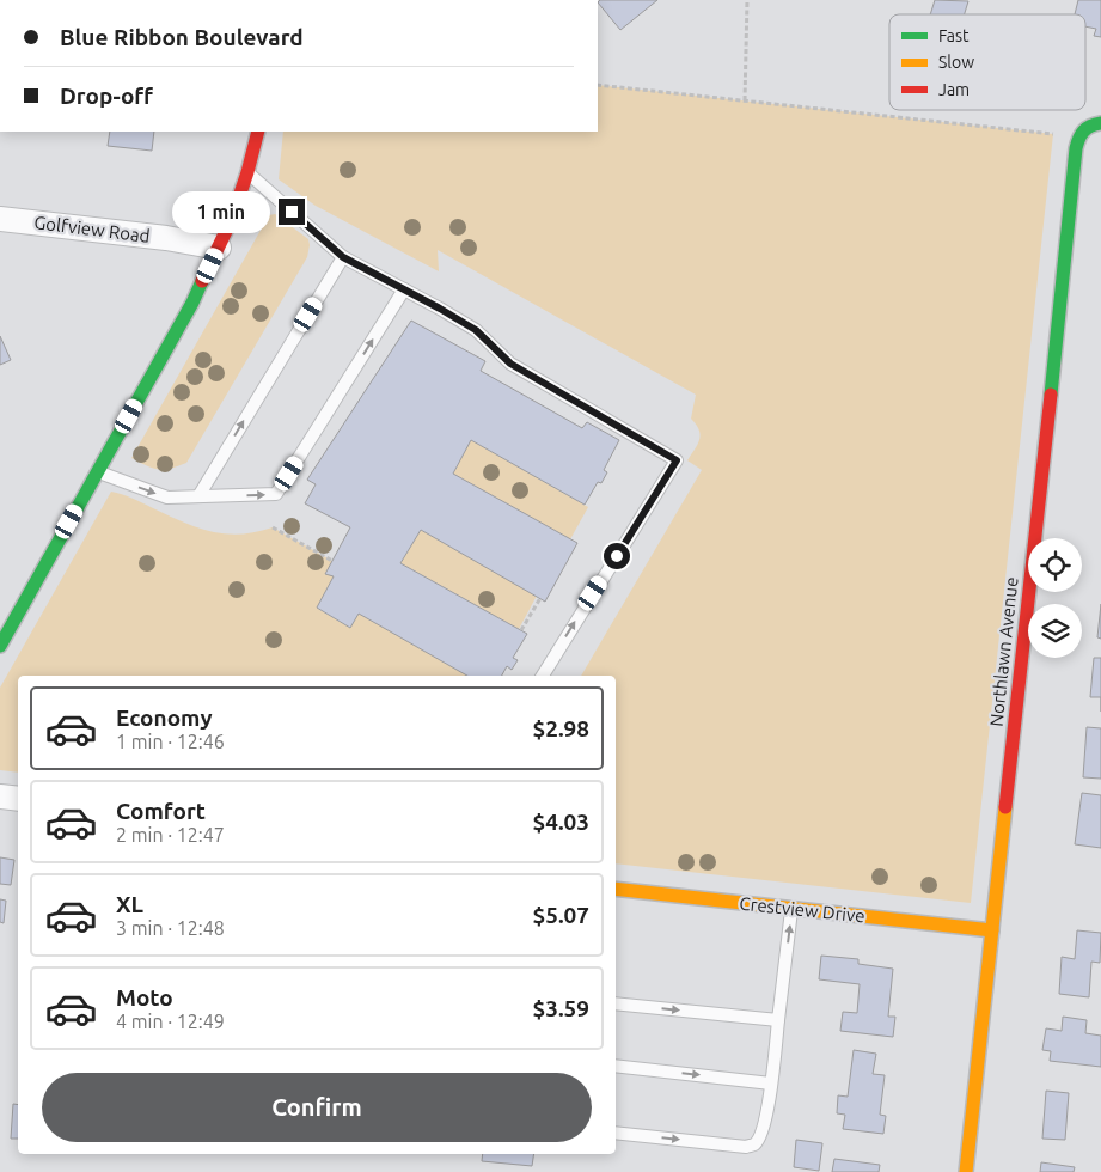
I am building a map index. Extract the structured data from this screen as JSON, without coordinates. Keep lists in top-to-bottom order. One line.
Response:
{"streets":{"street":["Golfview Road","Northlawn Avenue","Crestview Drive"]},"crossings":[["Northlawn Avenue","Crestview Drive"]],"legend":["Fast","Slow","Jam"],"page":{"banner":["Blue Ribbon Boulevard","Drop-off"],"bubble":"1 min","list":[{"name":"Economy","note":"1 min · 12:46","value":"$2.98"},{"name":"Comfort","note":"2 min · 12:47","value":"$4.03"},{"name":"XL","note":"3 min · 12:48","value":"$5.07"},{"name":"Moto","note":"4 min · 12:49","value":"$3.59"}],"buttons":"Confirm"}}
